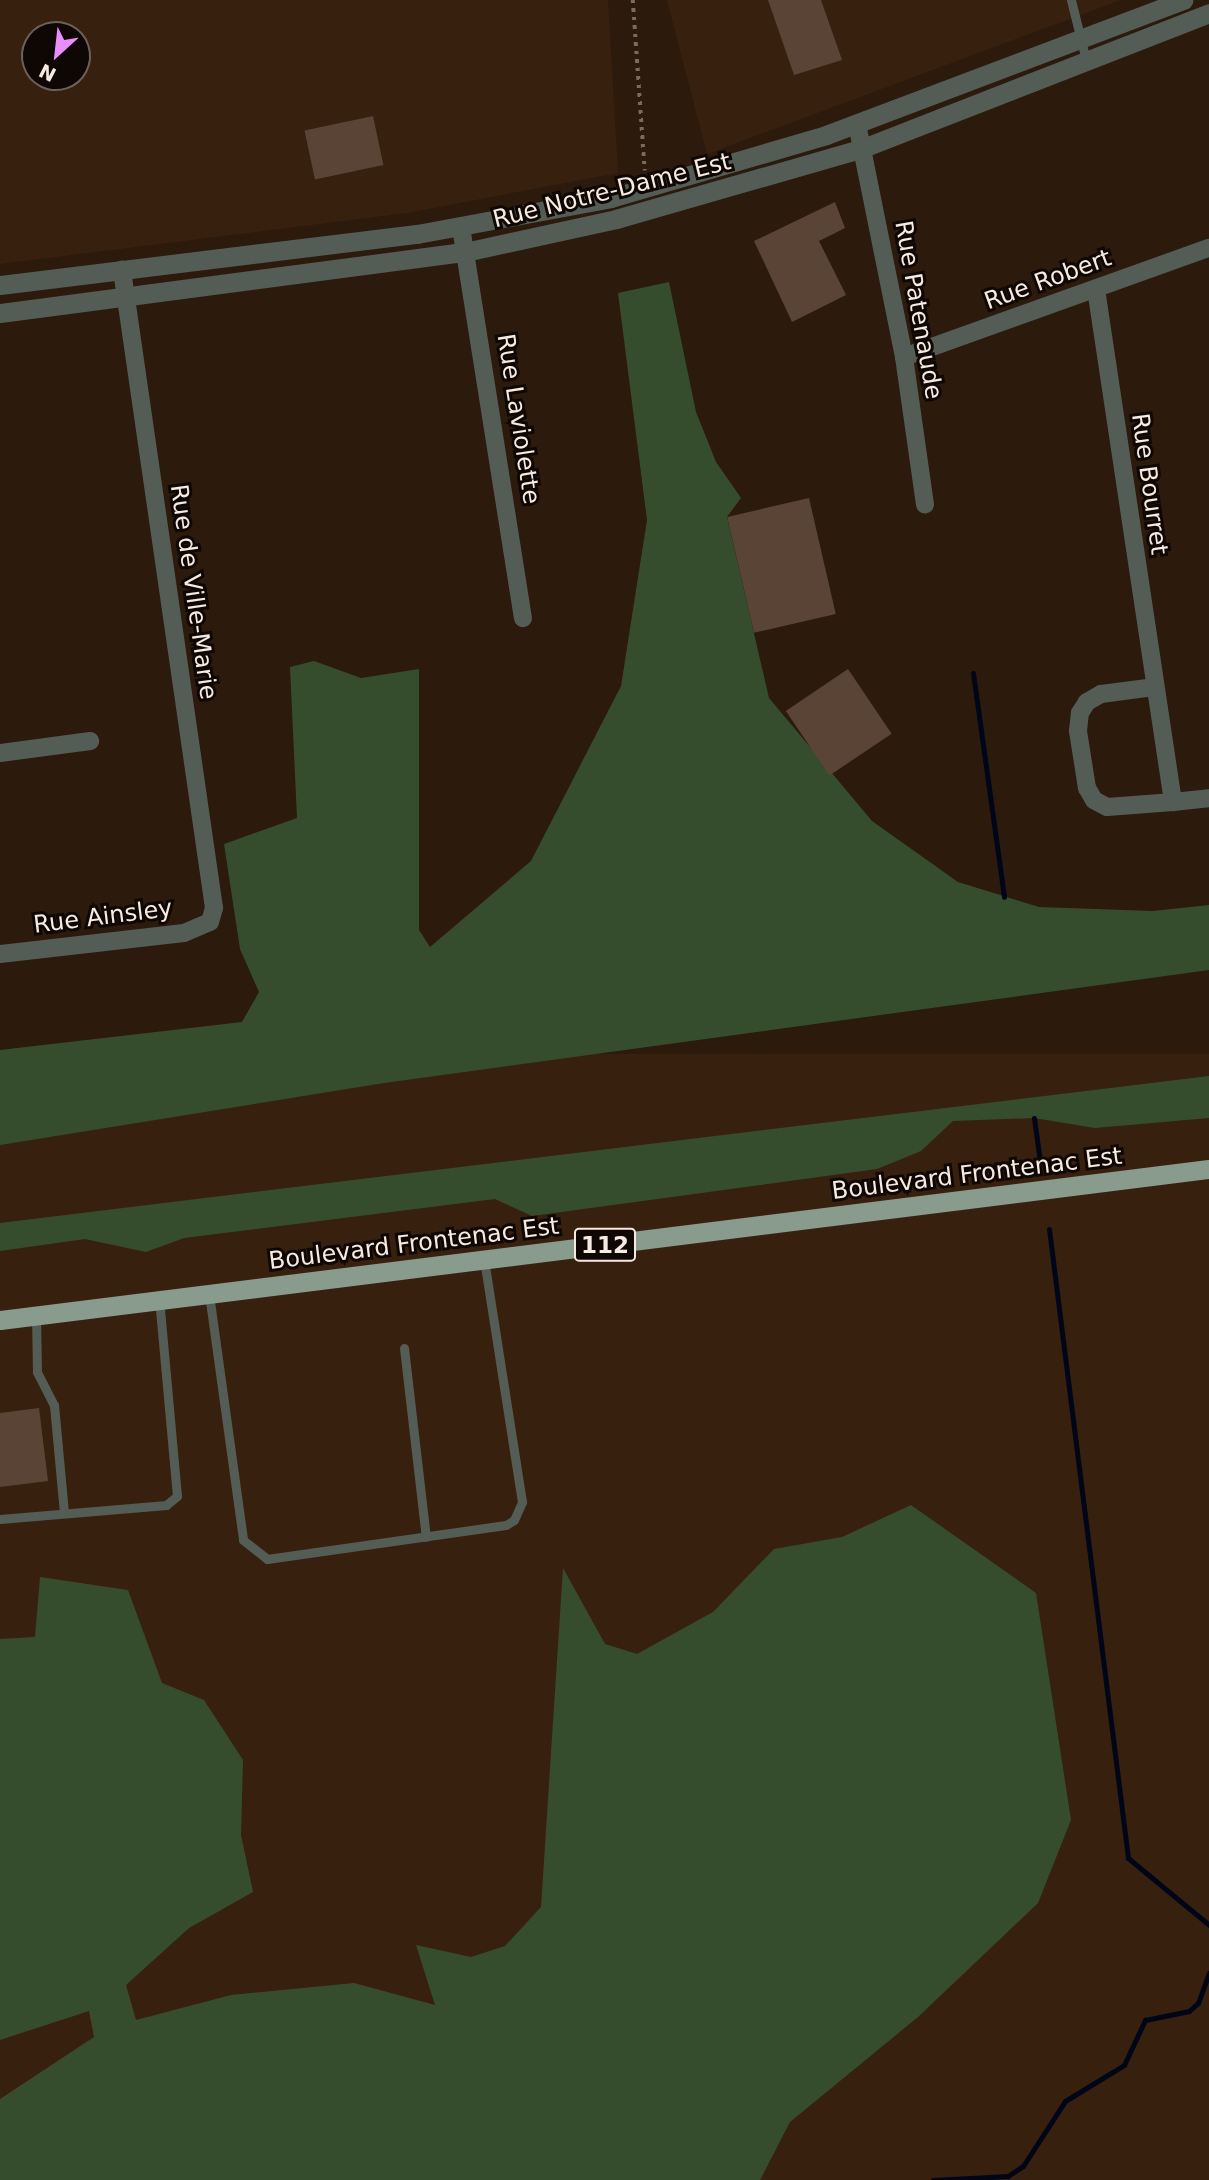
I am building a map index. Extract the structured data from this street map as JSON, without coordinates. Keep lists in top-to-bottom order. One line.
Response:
{"streets":{"main road":["Boulevard Frontenac Est","112"],"street":["Rue Notre-Dame Est","Rue Robert","Rue Patenaude","Rue Laviolette","Rue Bourret","Rue de Ville-Marie","Rue Ainsley"]},"crossings":[["Rue Notre-Dame Est","Rue Patenaude"],["Rue Notre-Dame Est","Rue Laviolette"],["Rue Notre-Dame Est","Rue de Ville-Marie"],["Rue Robert","Rue Patenaude"],["Rue Robert","Rue Bourret"],["Rue de Ville-Marie","Rue Ainsley"]],"north":"bottom left"}
